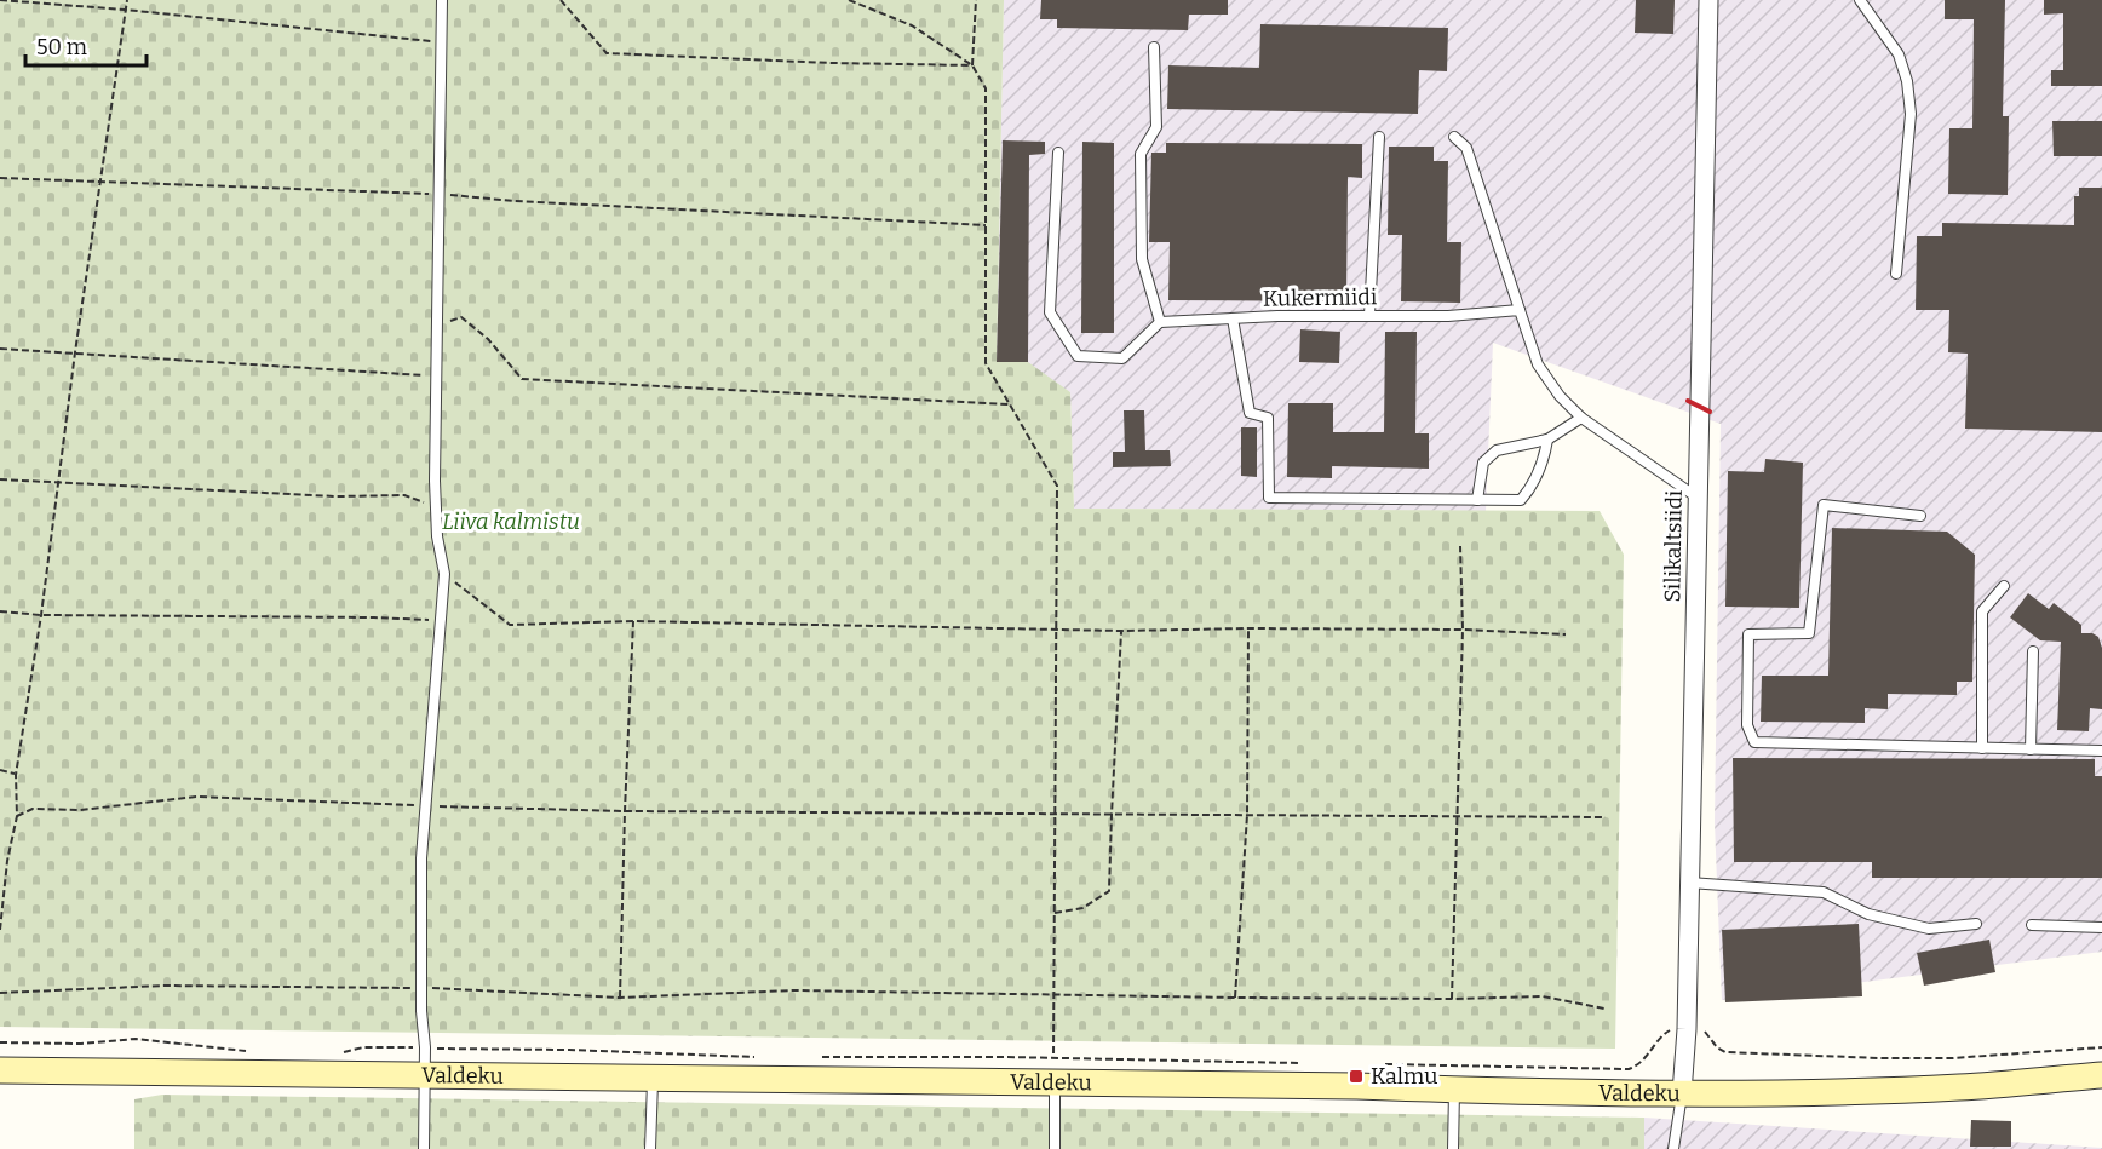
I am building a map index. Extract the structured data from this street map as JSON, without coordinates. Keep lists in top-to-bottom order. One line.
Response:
{"streets":{"street":["Silikaltsiidi","Valdeku"],"lane":["Kukermiidi"]},"crossings":[["Silikaltsiidi","Valdeku"]],"parks":["Liiva kalmistu"],"places":{"transit":["Kalmu"]},"scale_bar":"50 m"}
